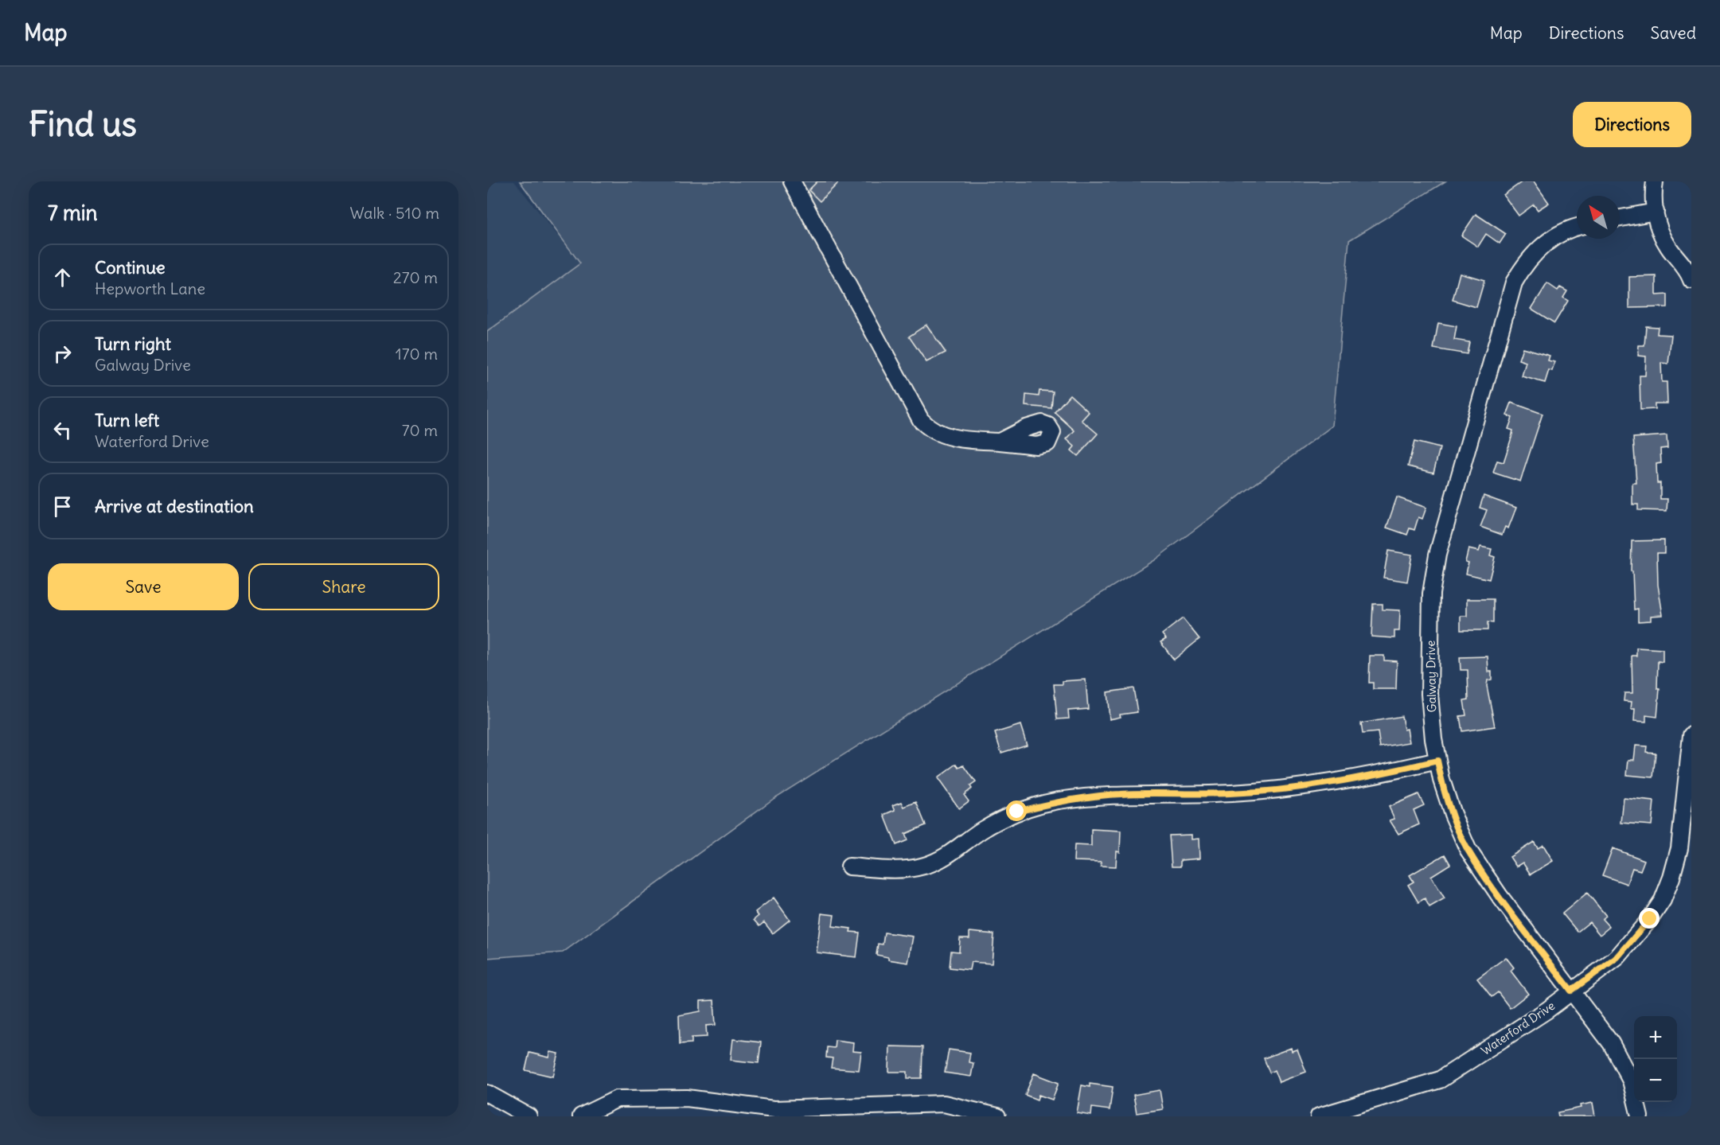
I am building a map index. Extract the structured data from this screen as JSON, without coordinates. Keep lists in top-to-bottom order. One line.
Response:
{"streets":{"street":["Galway Drive","Waterford Drive"]},"crossings":[["Galway Drive","Waterford Drive"]],"north":"top left","page":{"header":"Map","nav":["Map","Directions","Saved"],"buttons":["Directions",["Save","Share"]],"title":"Find us","heading":["7 min","Walk · 510 m"],"list":[["Continue","Hepworth Lane","270 m"],["Turn right","Galway Drive","170 m"],["Turn left","Waterford Drive","70 m"],"Arrive at destination"],"map_buttons":["+","−"]}}
